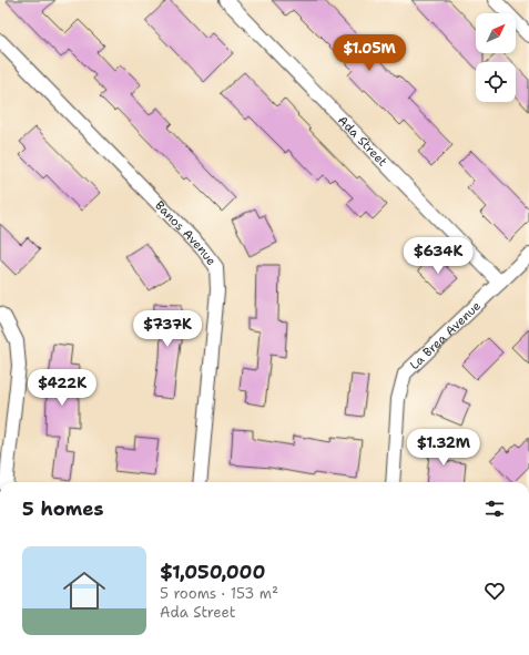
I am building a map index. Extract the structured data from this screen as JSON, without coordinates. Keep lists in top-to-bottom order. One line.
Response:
{"streets":{"street":["Ada Street","Banos Avenue","La Brea Avenue"]},"crossings":[["Ada Street","La Brea Avenue"]],"north":"top right","page":{"price":["$1.05M","$634K","$737K","$422K","$1.32M"],"heading":"5 homes","list":[{"name":"$1,050,000","note":"5 rooms · 153 m² · Ada Street"}]}}
